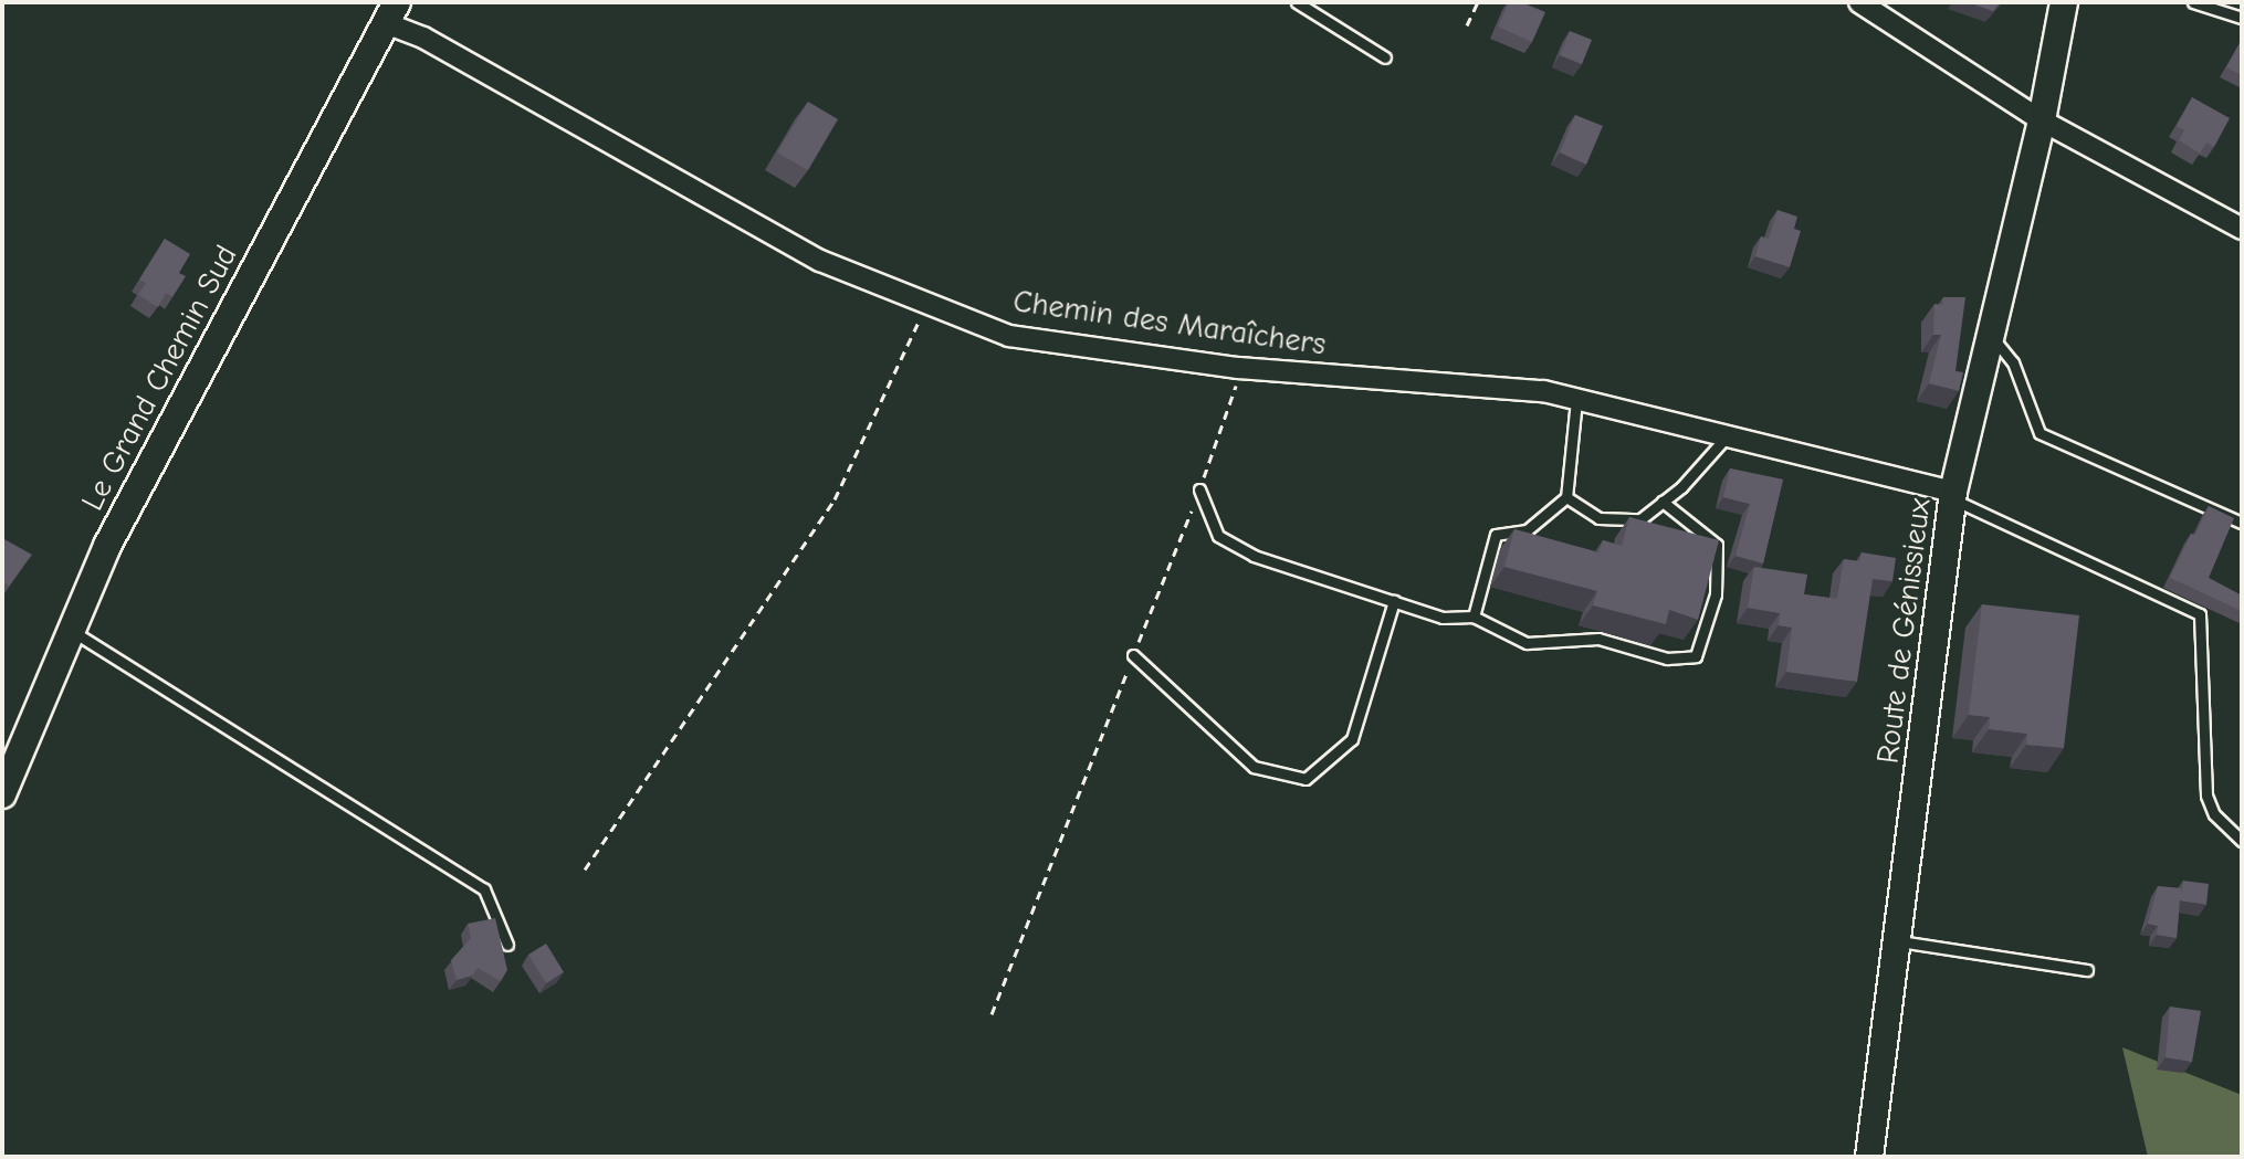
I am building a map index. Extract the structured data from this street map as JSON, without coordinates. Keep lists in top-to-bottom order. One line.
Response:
{"streets":{"street":["Chemin des Maraîchers","Le Grand Chemin Sud","Route de Génissieux"]},"crossings":[["Chemin des Maraîchers","Le Grand Chemin Sud"],["Chemin des Maraîchers","Route de Génissieux"]]}
